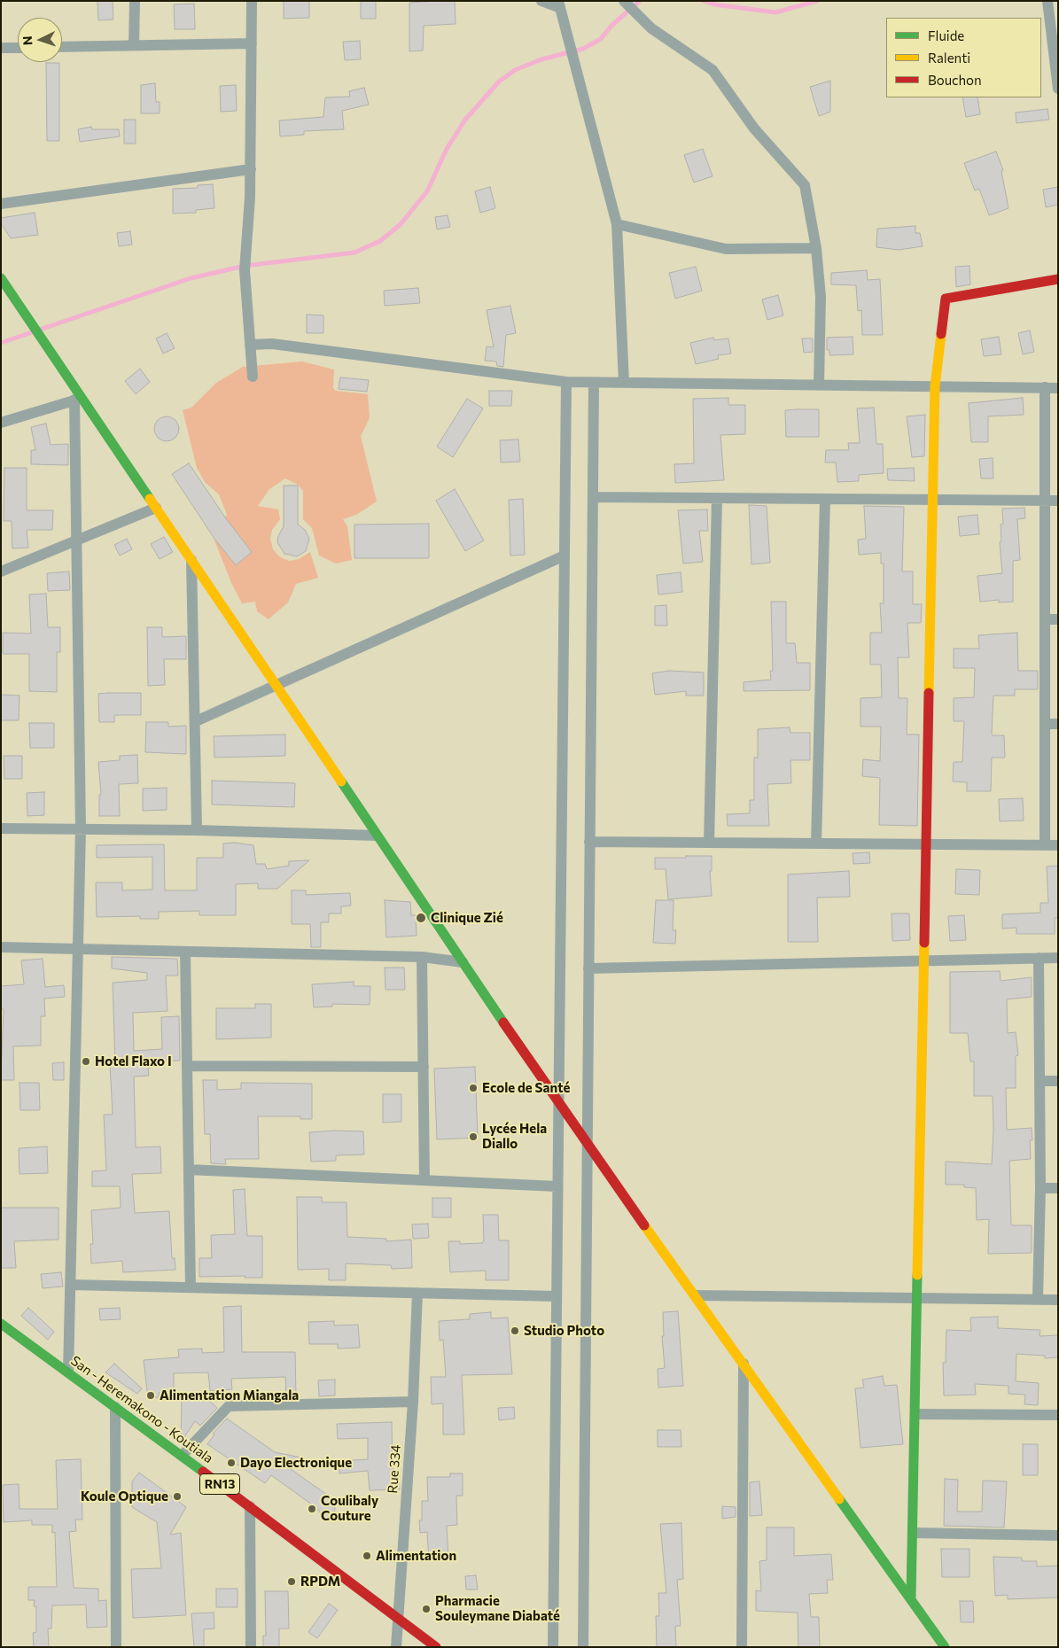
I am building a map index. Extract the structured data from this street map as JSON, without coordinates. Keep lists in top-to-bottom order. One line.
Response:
{"streets":{"street":["San - Heremakono - Koutiala","Rue 334","RN13"]},"crossings":[["San - Heremakono - Koutiala","Rue 334"]],"places":["Clinique Zié","Hotel Flaxo I","Ecole de Santé","Lycée Hela Diallo","Studio Photo","Alimentation Miangala","Dayo Electronique","Koule Optique","Coulibaly Couture","Alimentation","RPDM","Pharmacie Souleymane Diabaté"],"legend":["Fluide","Ralenti","Bouchon"],"north":"left"}
